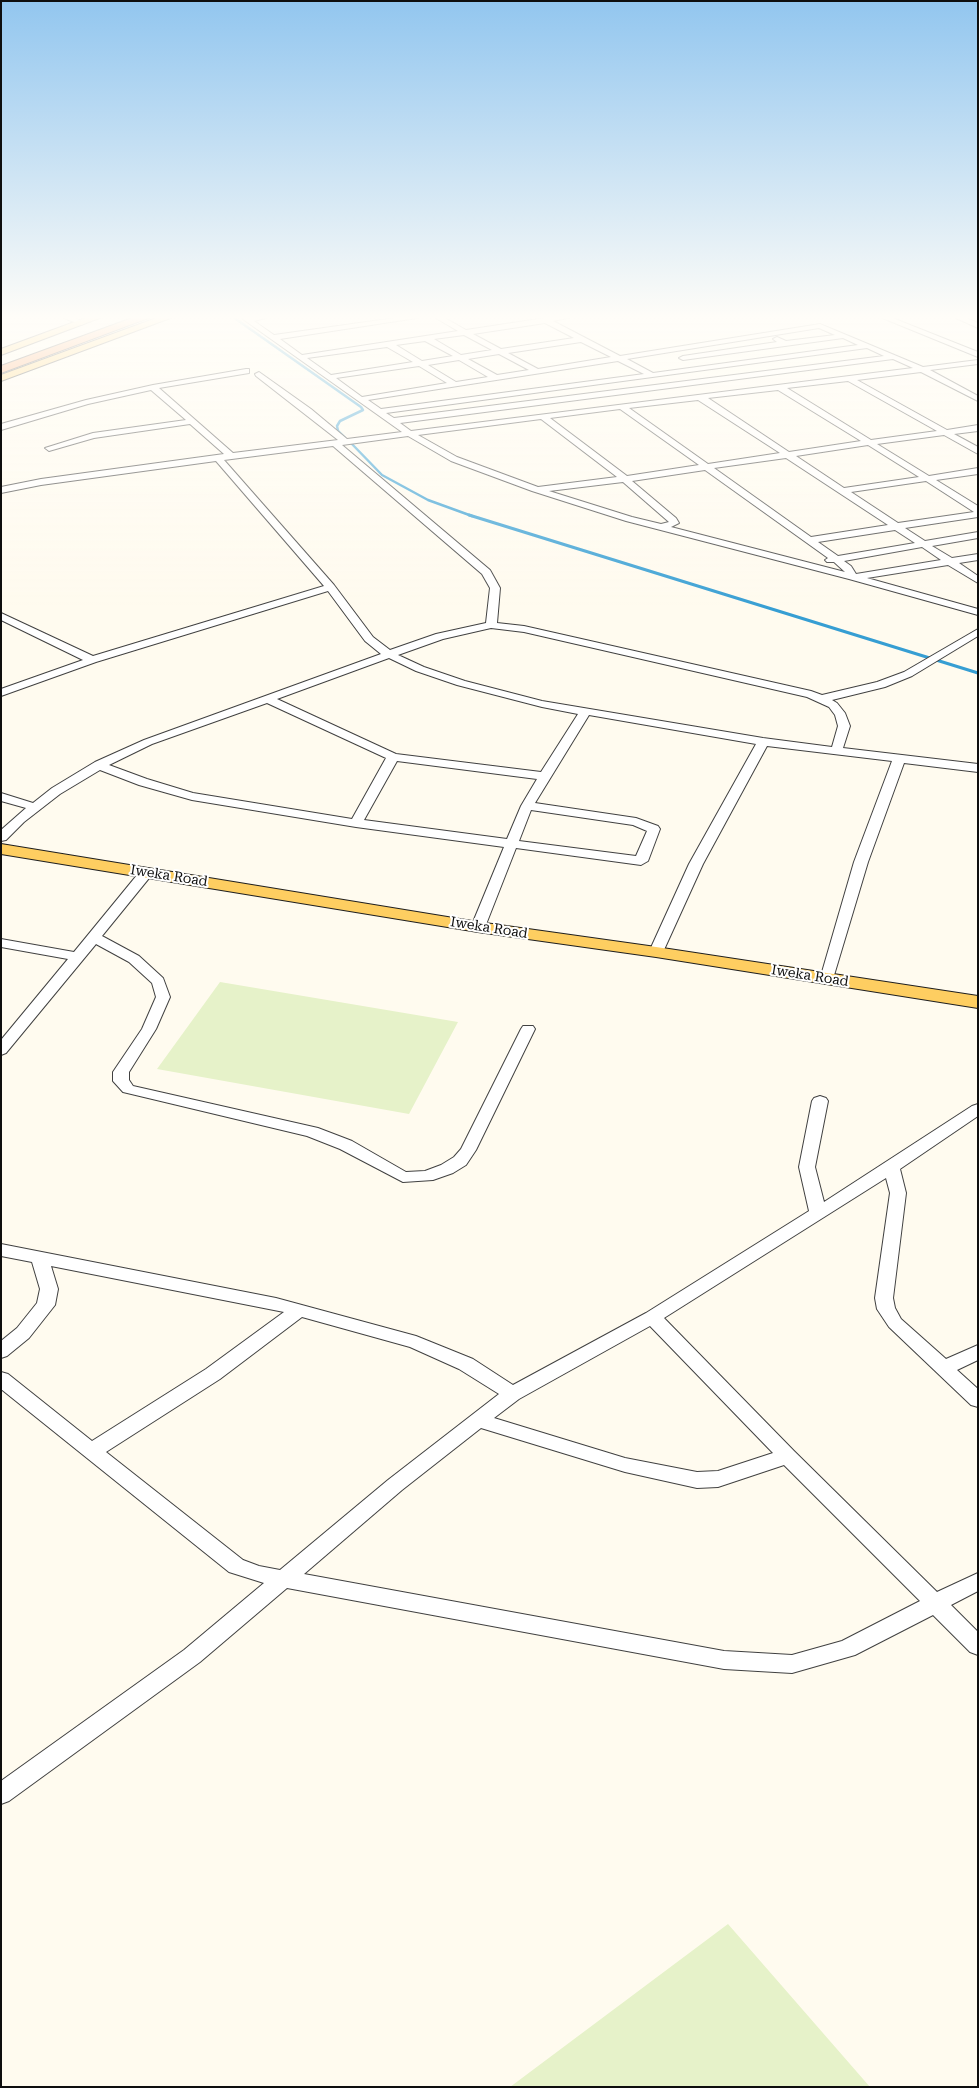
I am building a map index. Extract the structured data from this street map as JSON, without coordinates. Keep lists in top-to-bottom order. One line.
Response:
{"streets":{"main road":["Iweka Road"]}}
